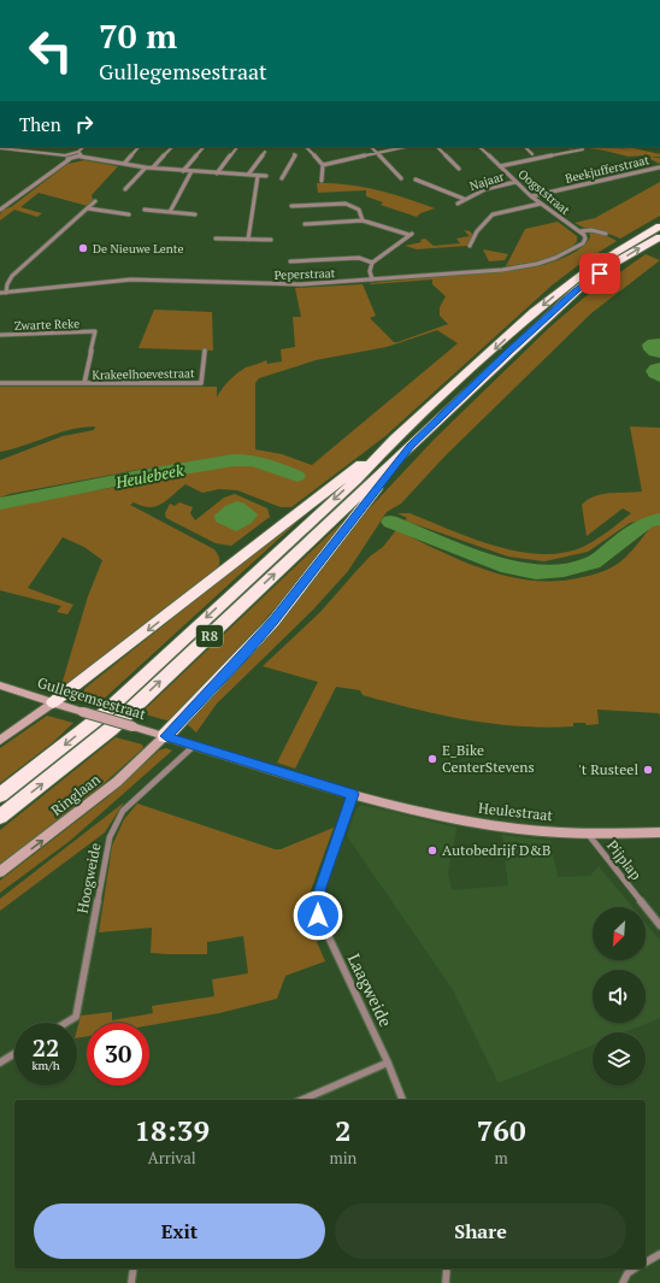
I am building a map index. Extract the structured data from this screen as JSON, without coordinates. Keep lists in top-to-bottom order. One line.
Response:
{"streets":{"highway":["R8"],"street":["Beekjufferstraat","Najaar","Oogststraat","Peperstraat","Zwarte Reke","Krakeelhoevestraat","Gullegemsestraat","Ringlaan","Heulestraat","Pijplap","Hoogweide","Laagweide"]},"crossings":[["Beekjufferstraat","Oogststraat"],["Najaar","Oogststraat"],["Oogststraat","Peperstraat"],["Zwarte Reke","Krakeelhoevestraat"],["R8","Gullegemsestraat"],["R8","Ringlaan"],["Gullegemsestraat","Ringlaan"],["Gullegemsestraat","Heulestraat"],["Gullegemsestraat","Hoogweide"],["Gullegemsestraat","Laagweide"],["Heulestraat","Pijplap"]],"one_way":["Ringlaan"],"water":["Heulebeek"],"places":["De Nieuwe Lente","E_Bike CenterStevens","'t Rusteel","Autobedrijf D&B"],"north":"bottom left","page":{"turn":["70 m","Gullegemsestraat"],"then":"Then","speed":"22 km/h","limit":"30","eta":["18:39","Arrival","2","min","760","m"],"buttons":["Exit","Share"]}}
